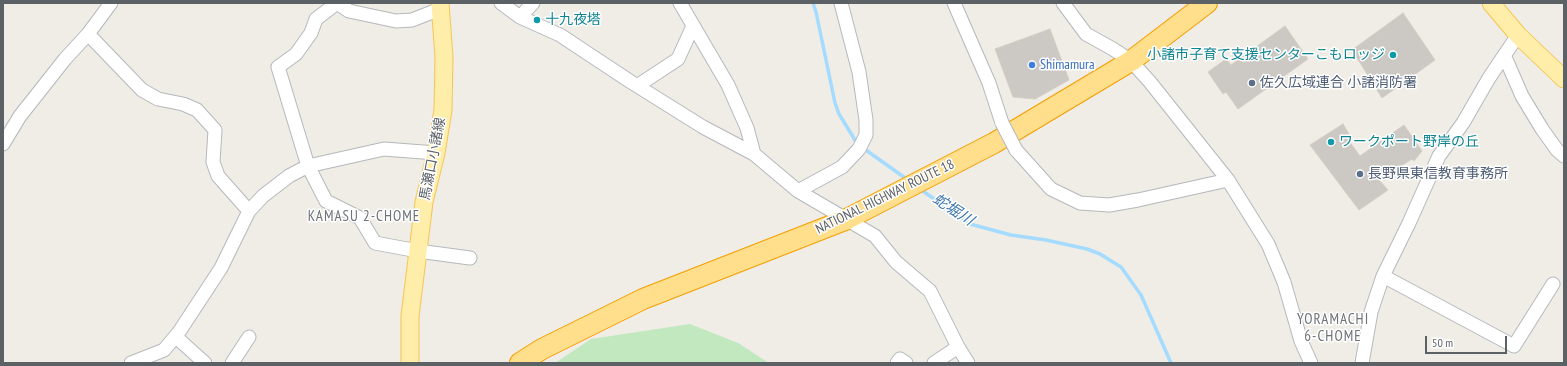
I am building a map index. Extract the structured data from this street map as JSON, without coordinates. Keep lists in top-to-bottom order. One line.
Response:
{"streets":{"highway":["NATIONAL HIGHWAY ROUTE 18"],"main road":["馬瀬口小諸線"]},"districts":["KAMASU 2-CHOME","YORAMACHI 6-CHOME"],"water":["蛇堀川"],"places":["十九夜塔","小諸市子育て支援センターこもロッジ","Shimamura","佐久広域連合 小諸消防署","ワークポート野岸の丘","長野県東信教育事務所"],"scale_bar":"50 m"}
